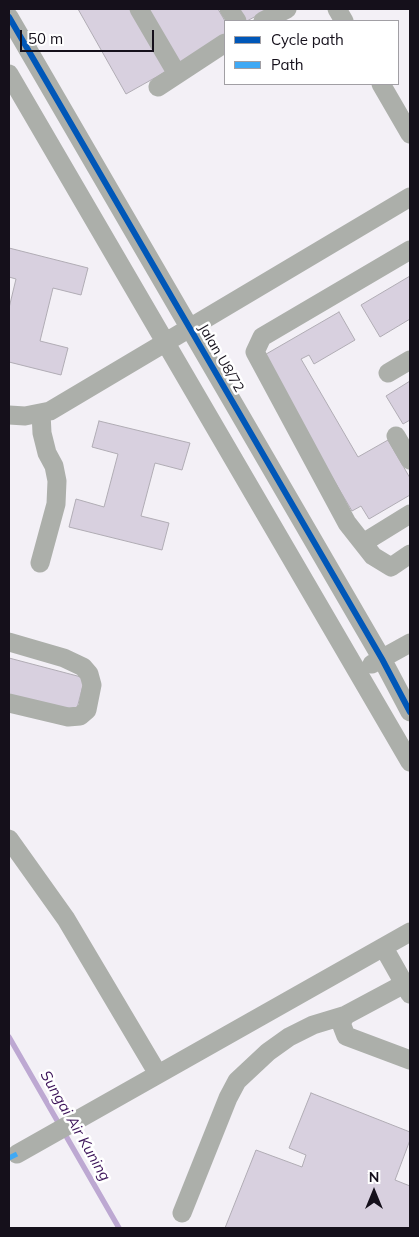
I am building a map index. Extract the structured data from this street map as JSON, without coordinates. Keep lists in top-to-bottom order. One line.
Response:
{"streets":{"street":["Jalan U8/72"]},"water":["Sungai Air Kuning"],"legend":["Cycle path","Path"],"scale_bar":"50 m","north":"top"}
